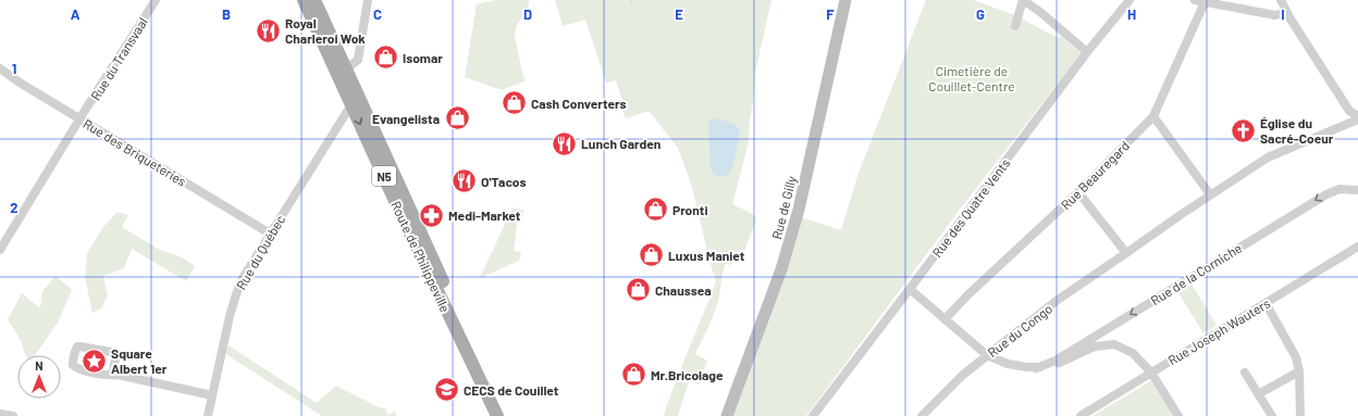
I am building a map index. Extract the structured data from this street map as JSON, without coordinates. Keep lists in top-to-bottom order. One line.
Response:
{"streets":{"main road":["N5","Rue de Gilly","Route de Philippeville"],"street":["Rue du Transvaal","Rue des Briqueteries","Rue Beauregard","Rue des Quatre Vents","Rue du Québec","Rue de la Corniche","Rue du Congo","Rue Joseph Wauters"]},"crossings":[["Rue du Transvaal","Rue des Briqueteries"],["Rue des Briqueteries","Rue du Québec"],["Rue du Québec","Route de Philippeville"]],"one_way":["Rue de la Corniche"],"parks":["Cimetière de Couillet-Centre"],"places":{"restaurant":["Royal Charleroi Wok","Lunch Garden","O'Tacos"],"shop":["Isomar","Cash Converters","Evangelista","Pronti","Luxus Maniet","Chaussea","Mr.Bricolage"],"church":["Église du Sacré-Coeur"],"pharmacy":["Medi-Market"],"place":["Square Albert 1er"],"school or university":["CECS de Couillet"]},"north":"top","grid":{"columns":["A","B","C","D","E","F","G","H","I"],"rows":["1","2"]}}
